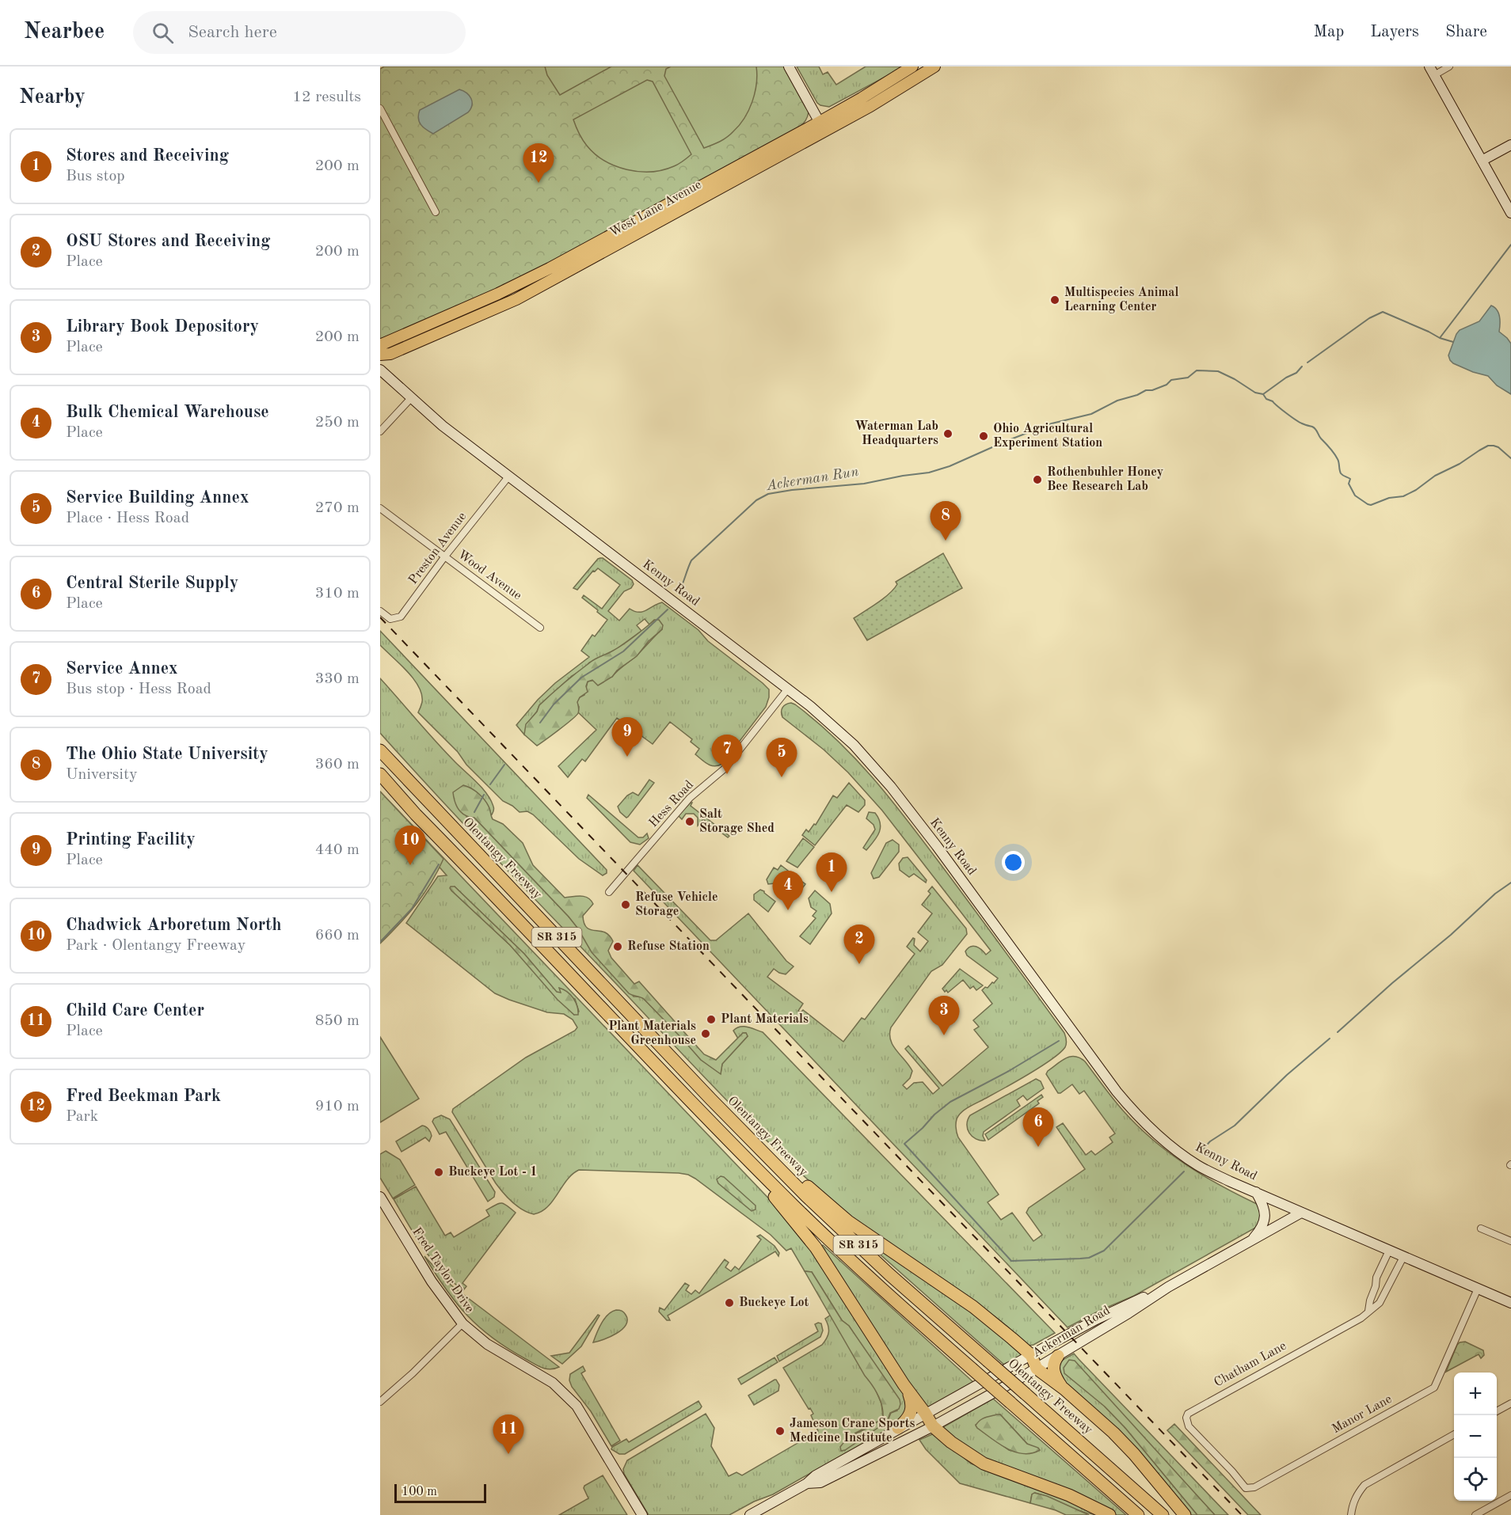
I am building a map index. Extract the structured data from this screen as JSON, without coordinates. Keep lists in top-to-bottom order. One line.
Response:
{"streets":{"highway":["Olentangy Freeway","SR 315"],"main road":["West Lane Avenue","Kenny Road","Fred Taylor Drive","Ackerman Road"],"street":["Preston Avenue","Wood Avenue","Hess Road","Chatham Lane","Manor Lane"]},"crossings":[["Preston Avenue","Wood Avenue"],["Preston Avenue","Kenny Road"],["Kenny Road","Hess Road"],["Kenny Road","Ackerman Road"],["Kenny Road","Chatham Lane"],["Kenny Road","Manor Lane"],["Chatham Lane","Manor Lane"]],"water":["Ackerman Run"],"places":["Multispecies Animal Learning Center","Waterman Lab Headquarters","Ohio Agricultural Experiment Station","Rothenbuhler Honey Bee Research Lab","Salt Storage Shed","Refuse Vehicle Storage","Refuse Station","Plant Materials","Plant Materials Greenhouse","Buckeye Lot - 1","Buckeye Lot","Jameson Crane Sports Medicine Institute"],"scale_bar":"100 m","page":{"header":"Nearbee","search":"Search here","nav":["Map","Layers","Share"],"heading":["Nearby","12 results"],"list":[{"mark":"1","name":"Stores and Receiving","note":"Bus stop","value":"200 m"},{"mark":"2","name":"OSU Stores and Receiving","note":"Place","value":"200 m"},{"mark":"3","name":"Library Book Depository","note":"Place","value":"200 m"},{"mark":"4","name":"Bulk Chemical Warehouse","note":"Place","value":"250 m"},{"mark":"5","name":"Service Building Annex","note":"Place · Hess Road","value":"270 m"},{"mark":"6","name":"Central Sterile Supply","note":"Place","value":"310 m"},{"mark":"7","name":"Service Annex","note":"Bus stop · Hess Road","value":"330 m"},{"mark":"8","name":"The Ohio State University","note":"University","value":"360 m"},{"mark":"9","name":"Printing Facility","note":"Place","value":"440 m"},{"mark":"10","name":"Chadwick Arboretum North","note":"Park · Olentangy Freeway","value":"660 m"},{"mark":"11","name":"Child Care Center","note":"Place","value":"850 m"},{"mark":"12","name":"Fred Beekman Park","note":"Park","value":"910 m"}],"pins":["12","8","9","7","5","10","1","4","2","3","6","11"],"map_buttons":["+","−"],"scale":"100 m"}}
